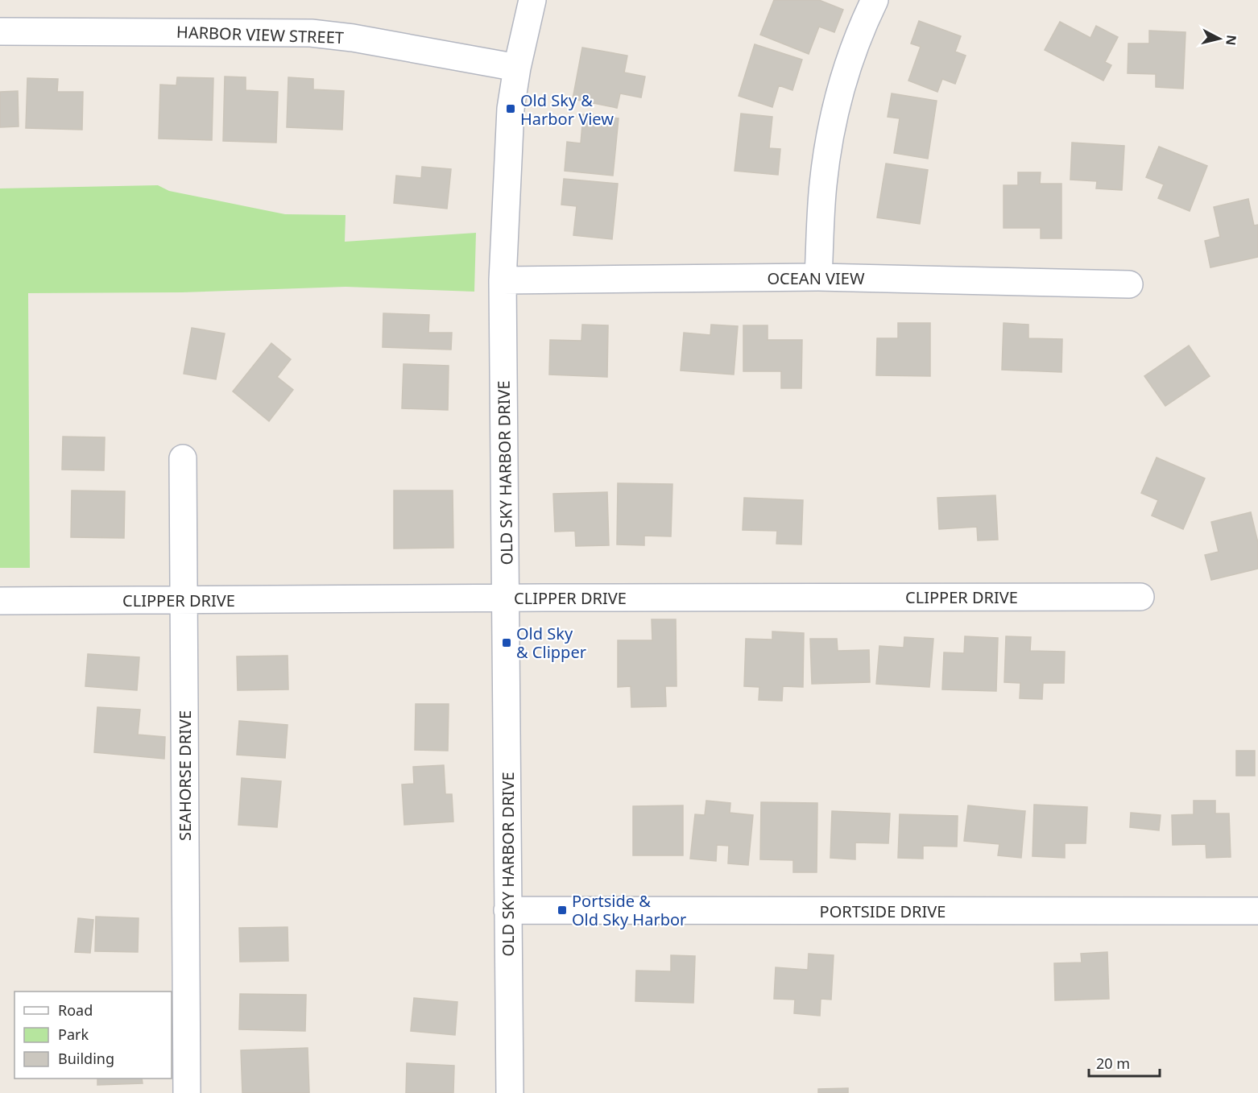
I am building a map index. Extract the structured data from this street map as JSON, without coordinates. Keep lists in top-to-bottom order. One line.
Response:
{"streets":{"street":["HARBOR VIEW STREET","OCEAN VIEW","OLD SKY HARBOR DRIVE","CLIPPER DRIVE","SEAHORSE DRIVE","PORTSIDE DRIVE"]},"crossings":[["HARBOR VIEW STREET","OLD SKY HARBOR DRIVE"],["OCEAN VIEW","OLD SKY HARBOR DRIVE"],["OLD SKY HARBOR DRIVE","CLIPPER DRIVE"],["OLD SKY HARBOR DRIVE","PORTSIDE DRIVE"],["CLIPPER DRIVE","SEAHORSE DRIVE"]],"places":{"transit":["Old Sky & Harbor View","Old Sky & Clipper","Portside & Old Sky Harbor"]},"legend":["Road","Park","Building"],"scale_bar":"20 m","north":"right"}
